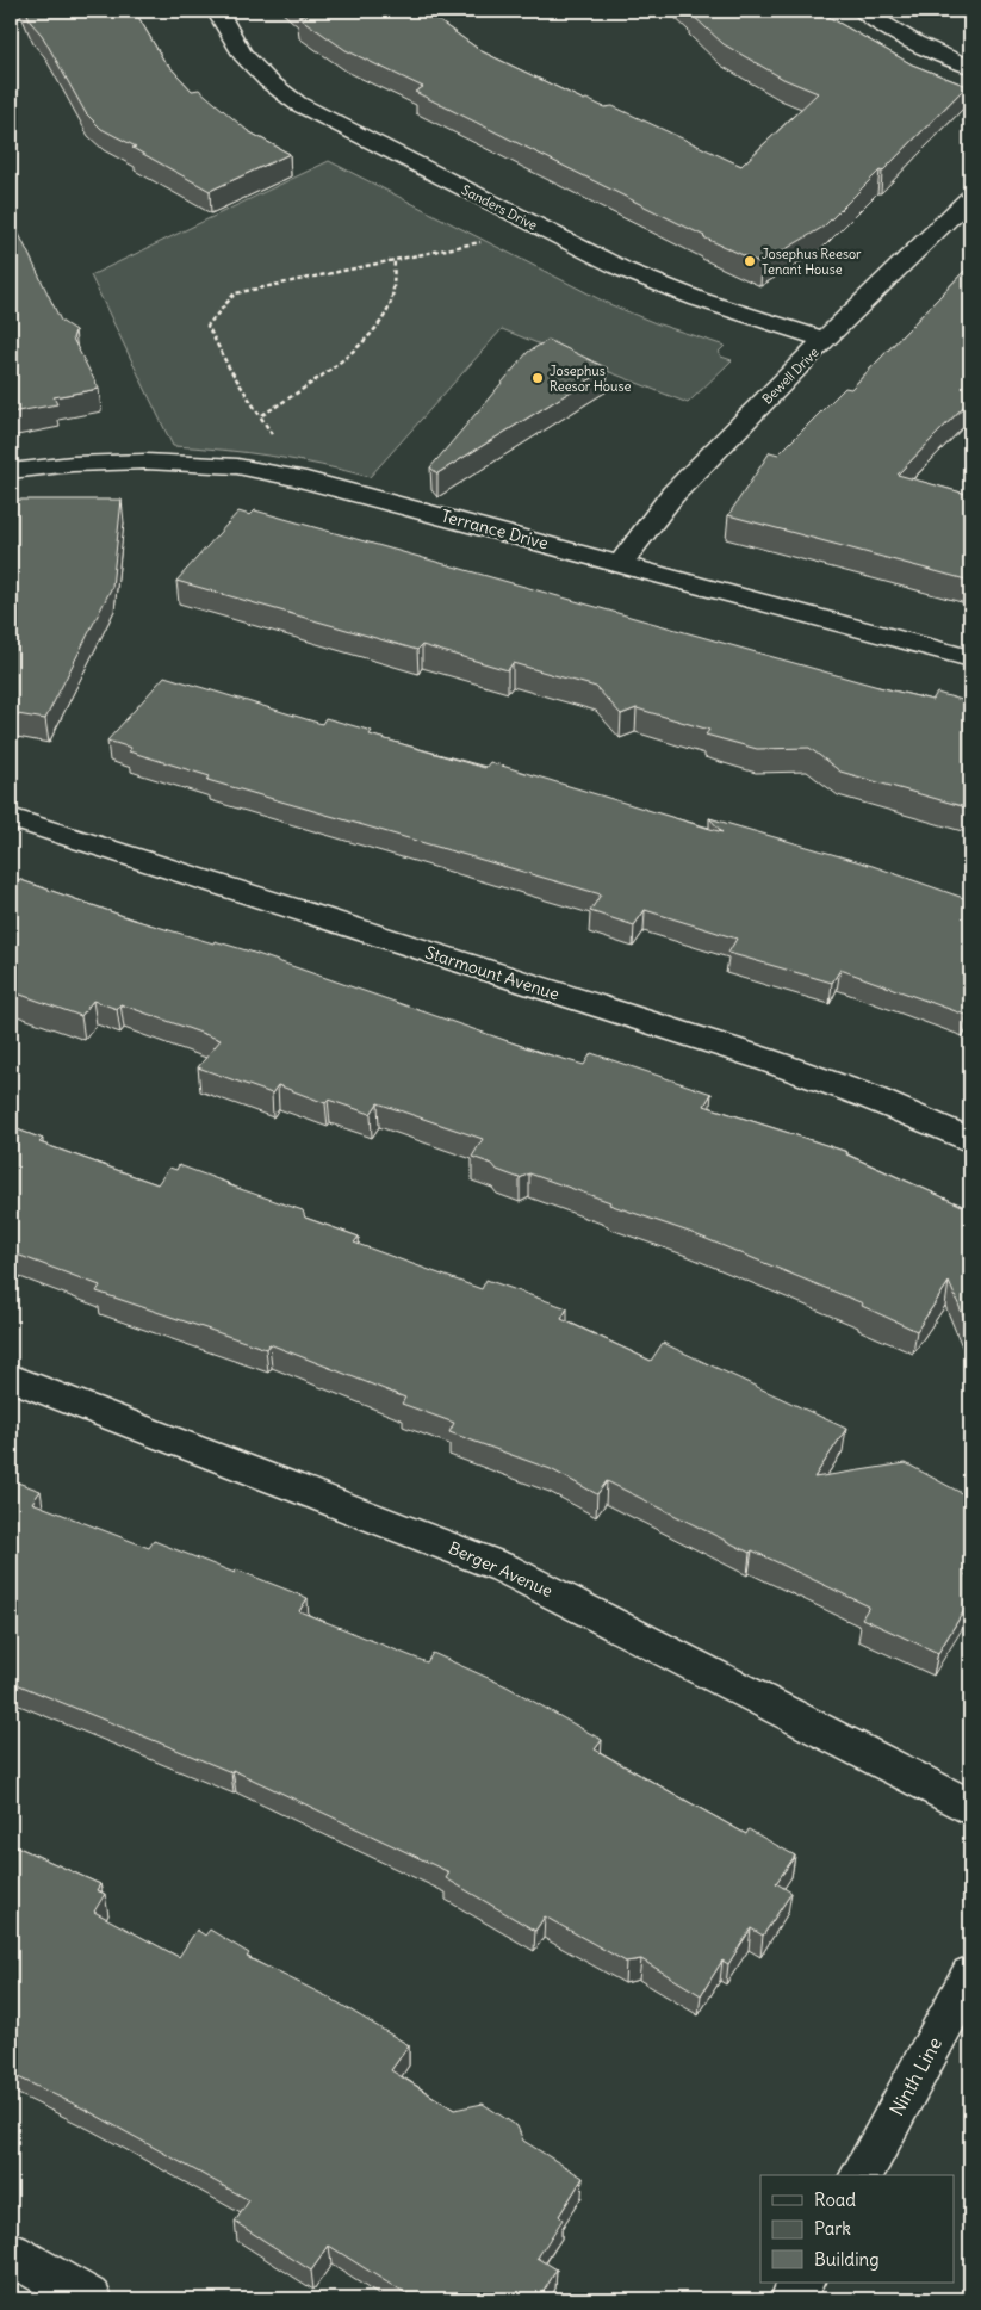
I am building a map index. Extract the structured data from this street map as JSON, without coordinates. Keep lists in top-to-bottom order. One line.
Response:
{"streets":{"street":["Sanders Drive","Bewell Drive","Terrance Drive","Starmount Avenue","Berger Avenue","Ninth Line"]},"crossings":[["Sanders Drive","Bewell Drive"],["Bewell Drive","Terrance Drive"]],"places":["Josephus Reesor Tenant House","Josephus Reesor House"],"legend":["Road","Park","Building"]}
